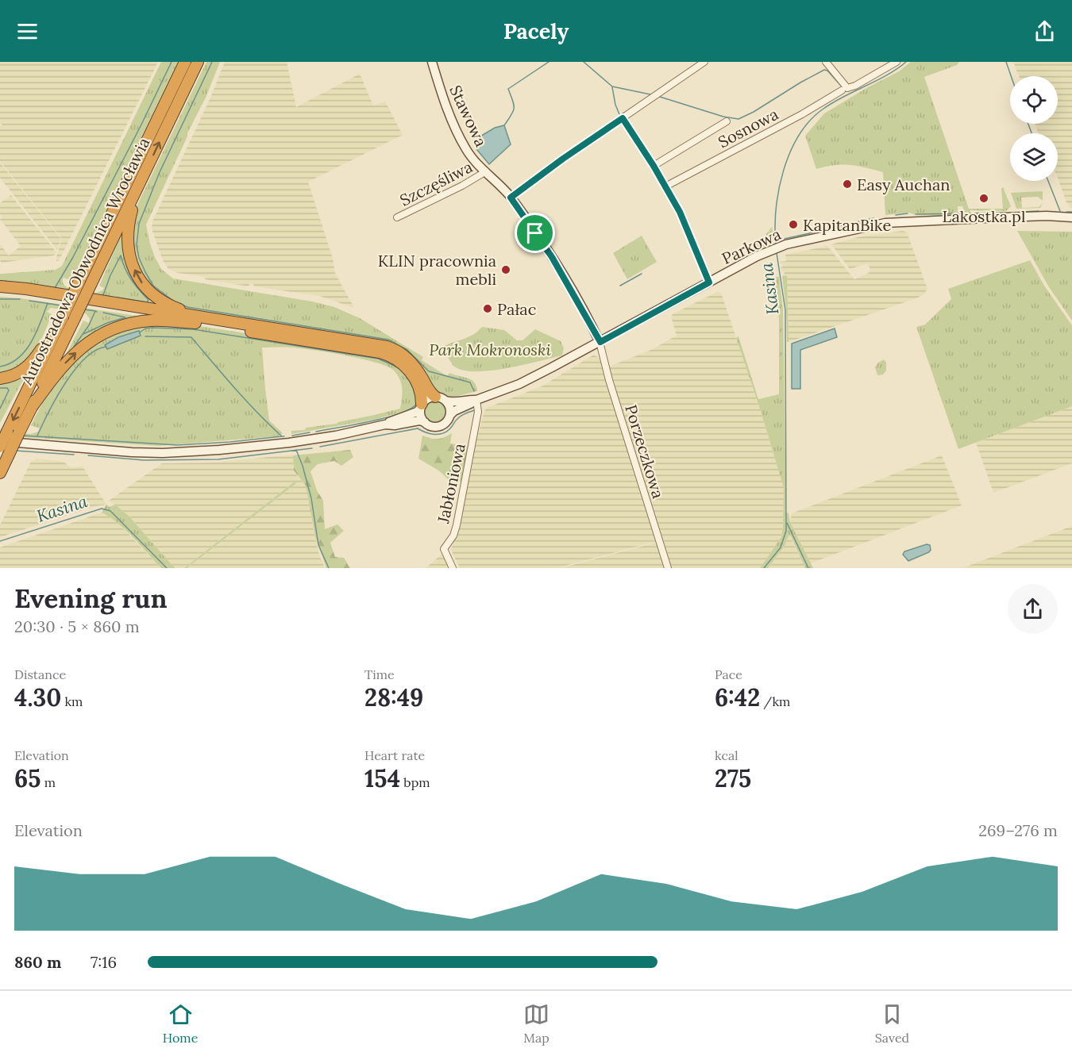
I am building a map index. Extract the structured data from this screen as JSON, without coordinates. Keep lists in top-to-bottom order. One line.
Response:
{"streets":{"highway":["Autostradowa Obwodnica Wrocławia"],"main road":["Stawowa","Parkowa"],"street":["Sosnowa","Szczęśliwa","Porzeczkowa","Jabłoniowa"]},"crossings":[["Stawowa","Szczęśliwa"],["Stawowa","Parkowa"],["Stawowa","Porzeczkowa"],["Parkowa","Porzeczkowa"],["Parkowa","Jabłoniowa"]],"water":["Kasina"],"parks":["Park Mokronoski"],"places":["Easy Auchan","Lakostka.pl","KapitanBike","KLIN pracownia mebli","Pałac"],"page":{"header":"Pacely","heading":["Evening run","20:30 · 5 × 860 m"],"stats":[["Distance","4.30 km"],["Time","28:49"],["Pace","6:42 /km"],["Elevation","65 m"],["Heart rate","154 bpm"],["kcal","275"]],"chart":["Elevation","269–276 m"],"list":[{"name":"860 m","note":"7:16"}],"tabs":["Home","Map","Saved"]}}
